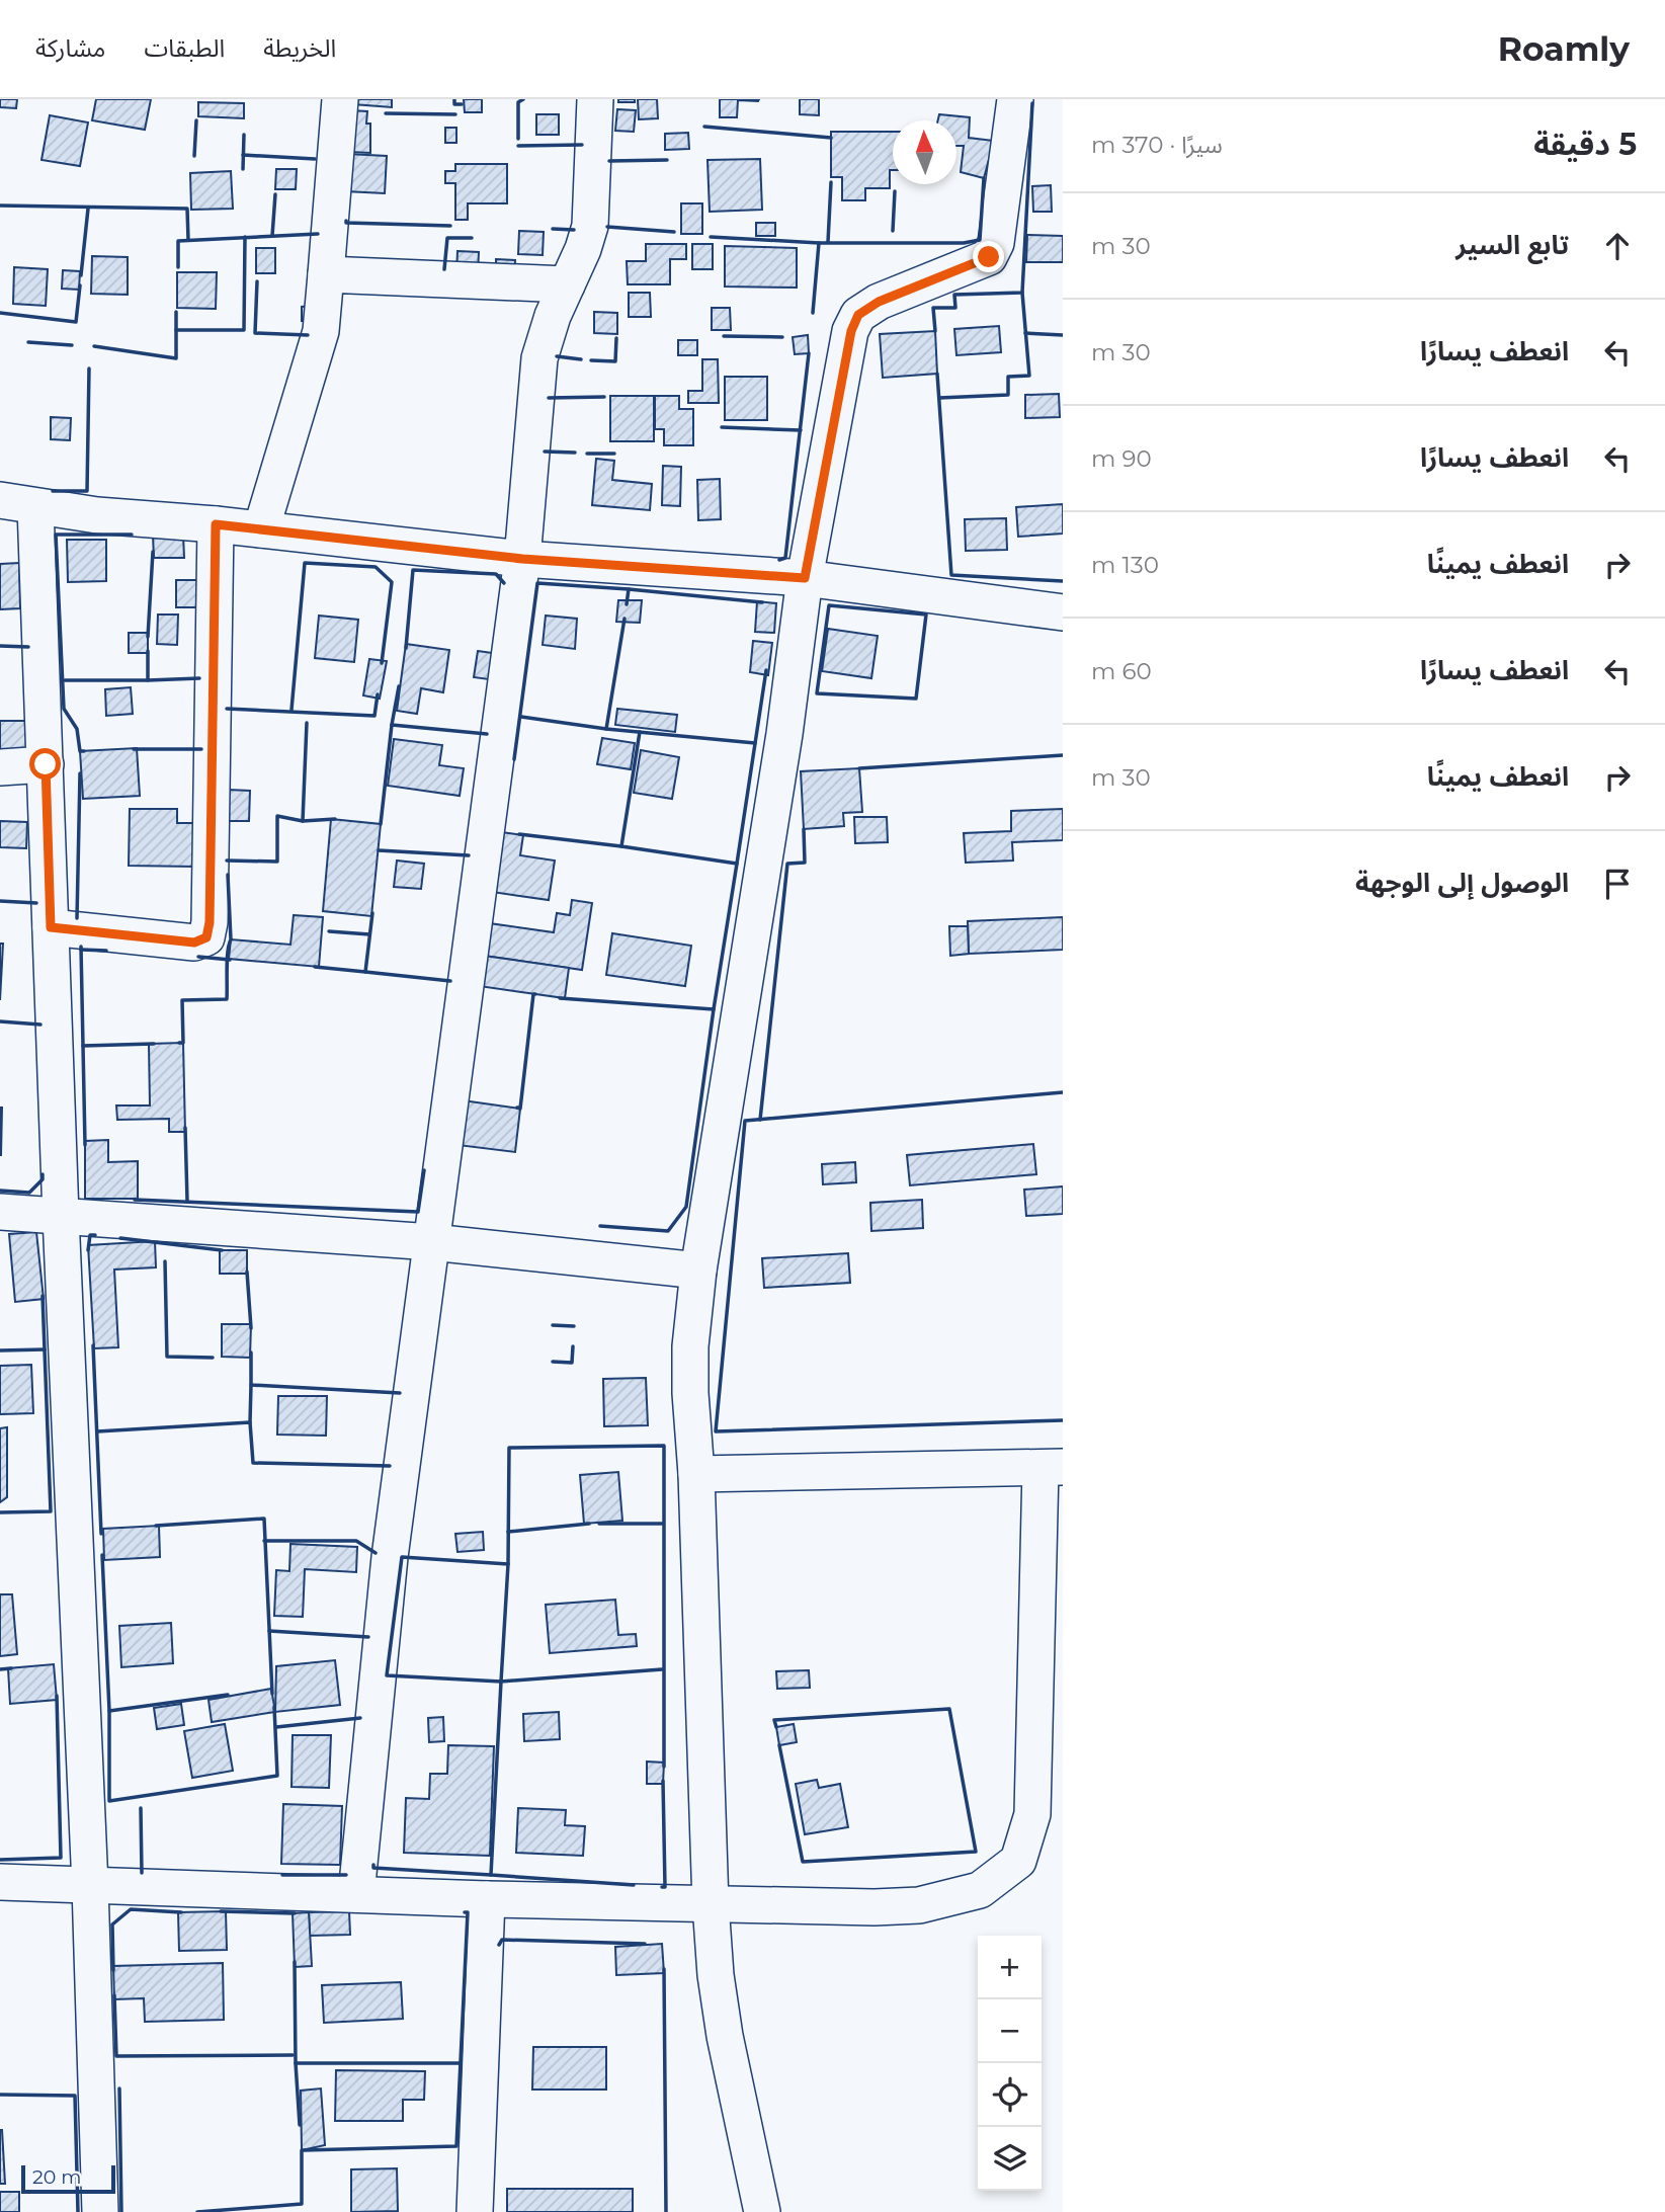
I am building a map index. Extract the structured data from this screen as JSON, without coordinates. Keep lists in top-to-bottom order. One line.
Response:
{"scale_bar":"20 m","north":"top","page":{"header":"Roamly","nav":["الخريطة","الطبقات","مشاركة"],"heading":["5 دقيقة","سيرًا · 370 m"],"list":[["تابع السير","30 m"],["انعطف يسارًا","30 m"],["انعطف يسارًا","90 m"],["انعطف يمينًا","130 m"],["انعطف يسارًا","60 m"],["انعطف يمينًا","30 m"],"الوصول إلى الوجهة"],"map_buttons":["+","−"],"scale":"20 m"}}
